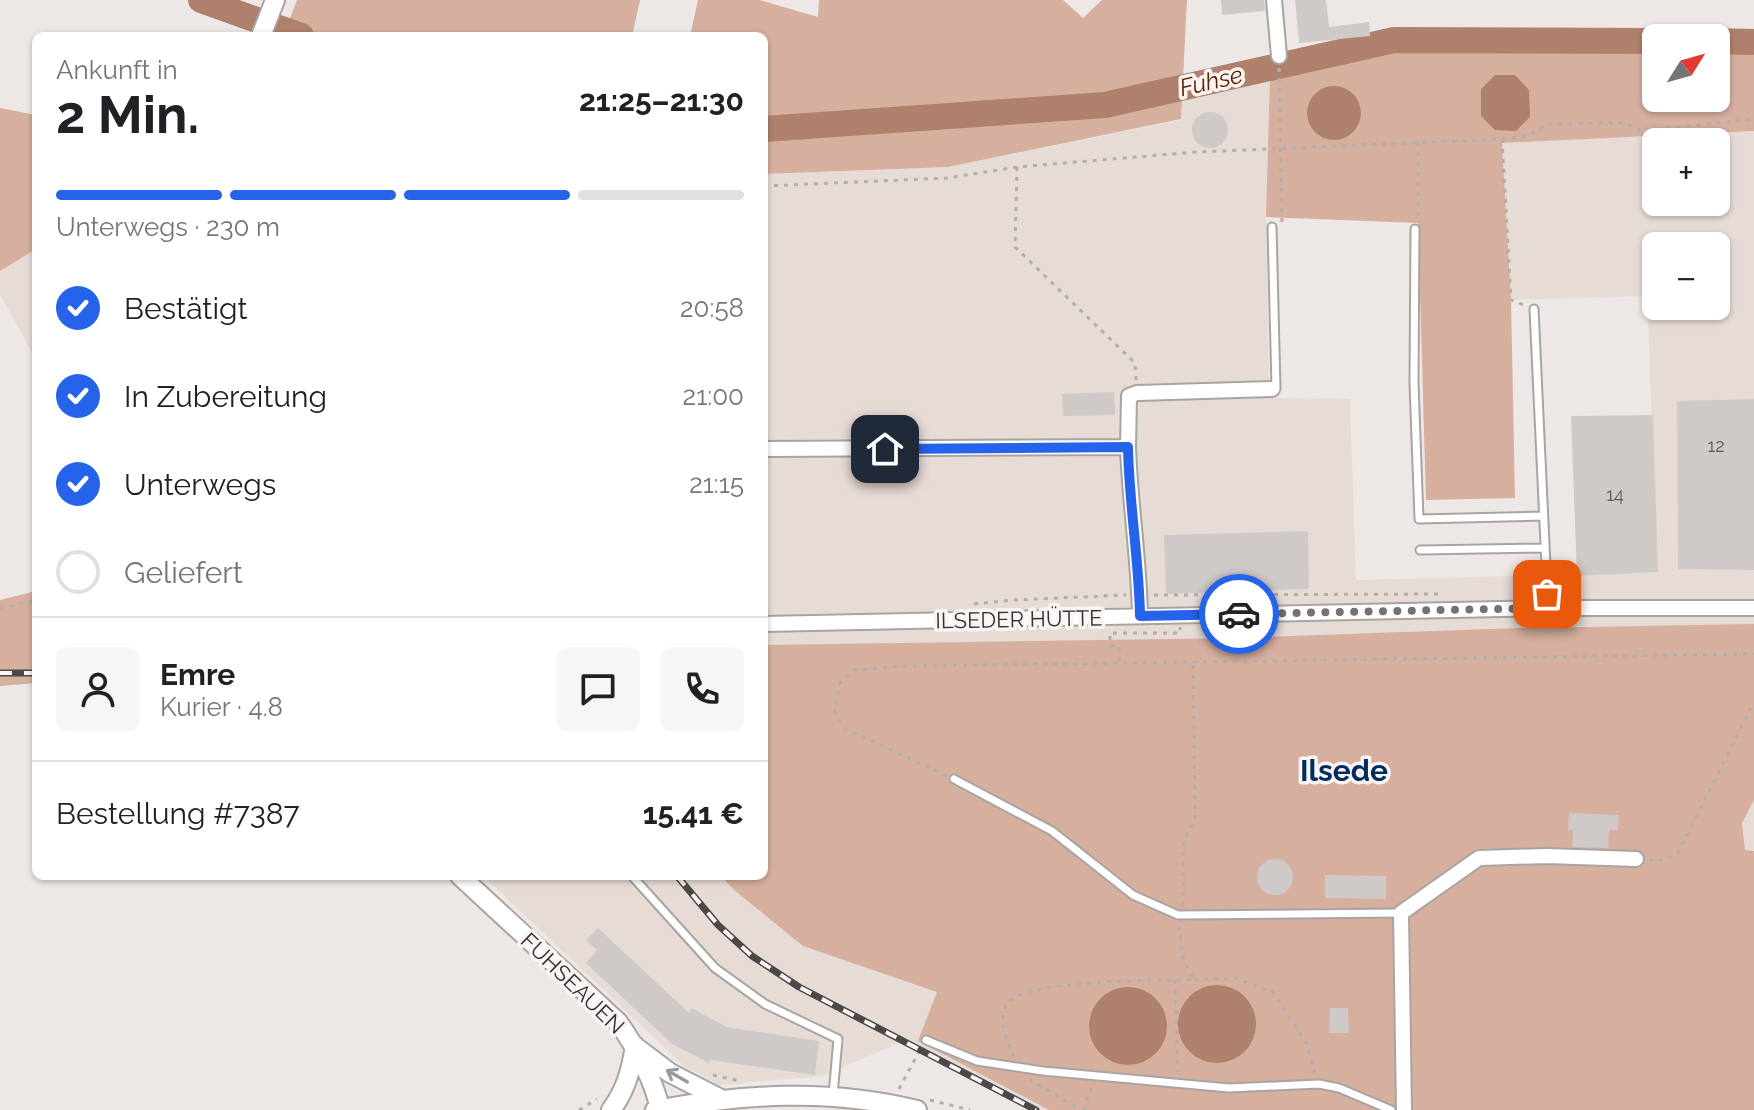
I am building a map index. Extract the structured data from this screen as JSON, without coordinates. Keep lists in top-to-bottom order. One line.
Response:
{"streets":{"street":["ILSEDER HÜTTE","FUHSEAUEN"]},"districts":["Ilsede"],"water":["Fuhse"],"house_numbers":["12","14"],"north":"top right","page":{"map_buttons":["+","−"],"heading":["2 Min.","Ankunft in","21:25–21:30"],"panel":["Emre","Kurier · 4.8","Bestellung #7387","15.41 €"],"bar":"Unterwegs · 230 m","list":[["Bestätigt","20:58"],["In Zubereitung","21:00"],["Unterwegs","21:15"],"Geliefert"]}}
